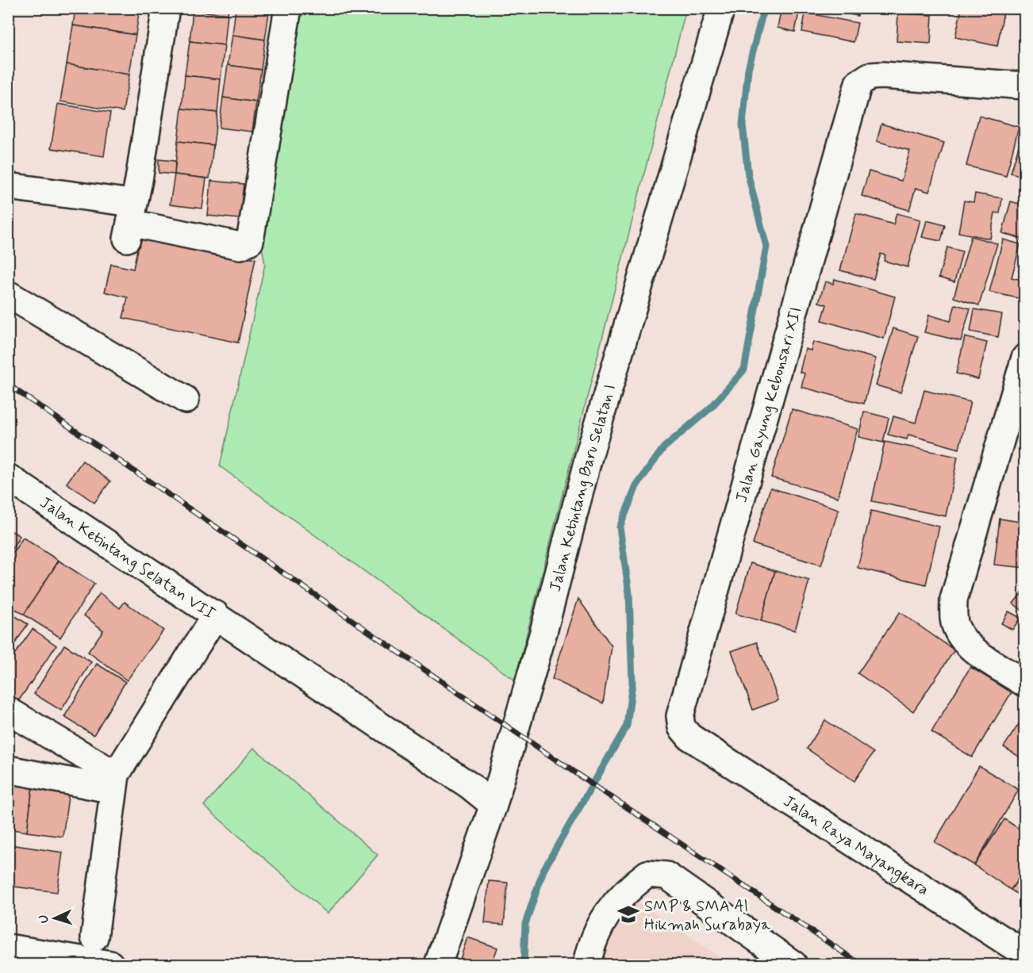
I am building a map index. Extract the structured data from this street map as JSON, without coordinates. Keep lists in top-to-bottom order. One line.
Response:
{"streets":{"street":["Jalan Gayung Kebonsari XII","Jalan Ketintang Baru Selatan I","Jalan Ketintang Selatan VII","Jalan Raya Mayangkara"]},"crossings":[["Jalan Gayung Kebonsari XII","Jalan Raya Mayangkara"]],"places":{"school or university":["SMP & SMA Al Hikmah Surabaya"]},"north":"left"}
